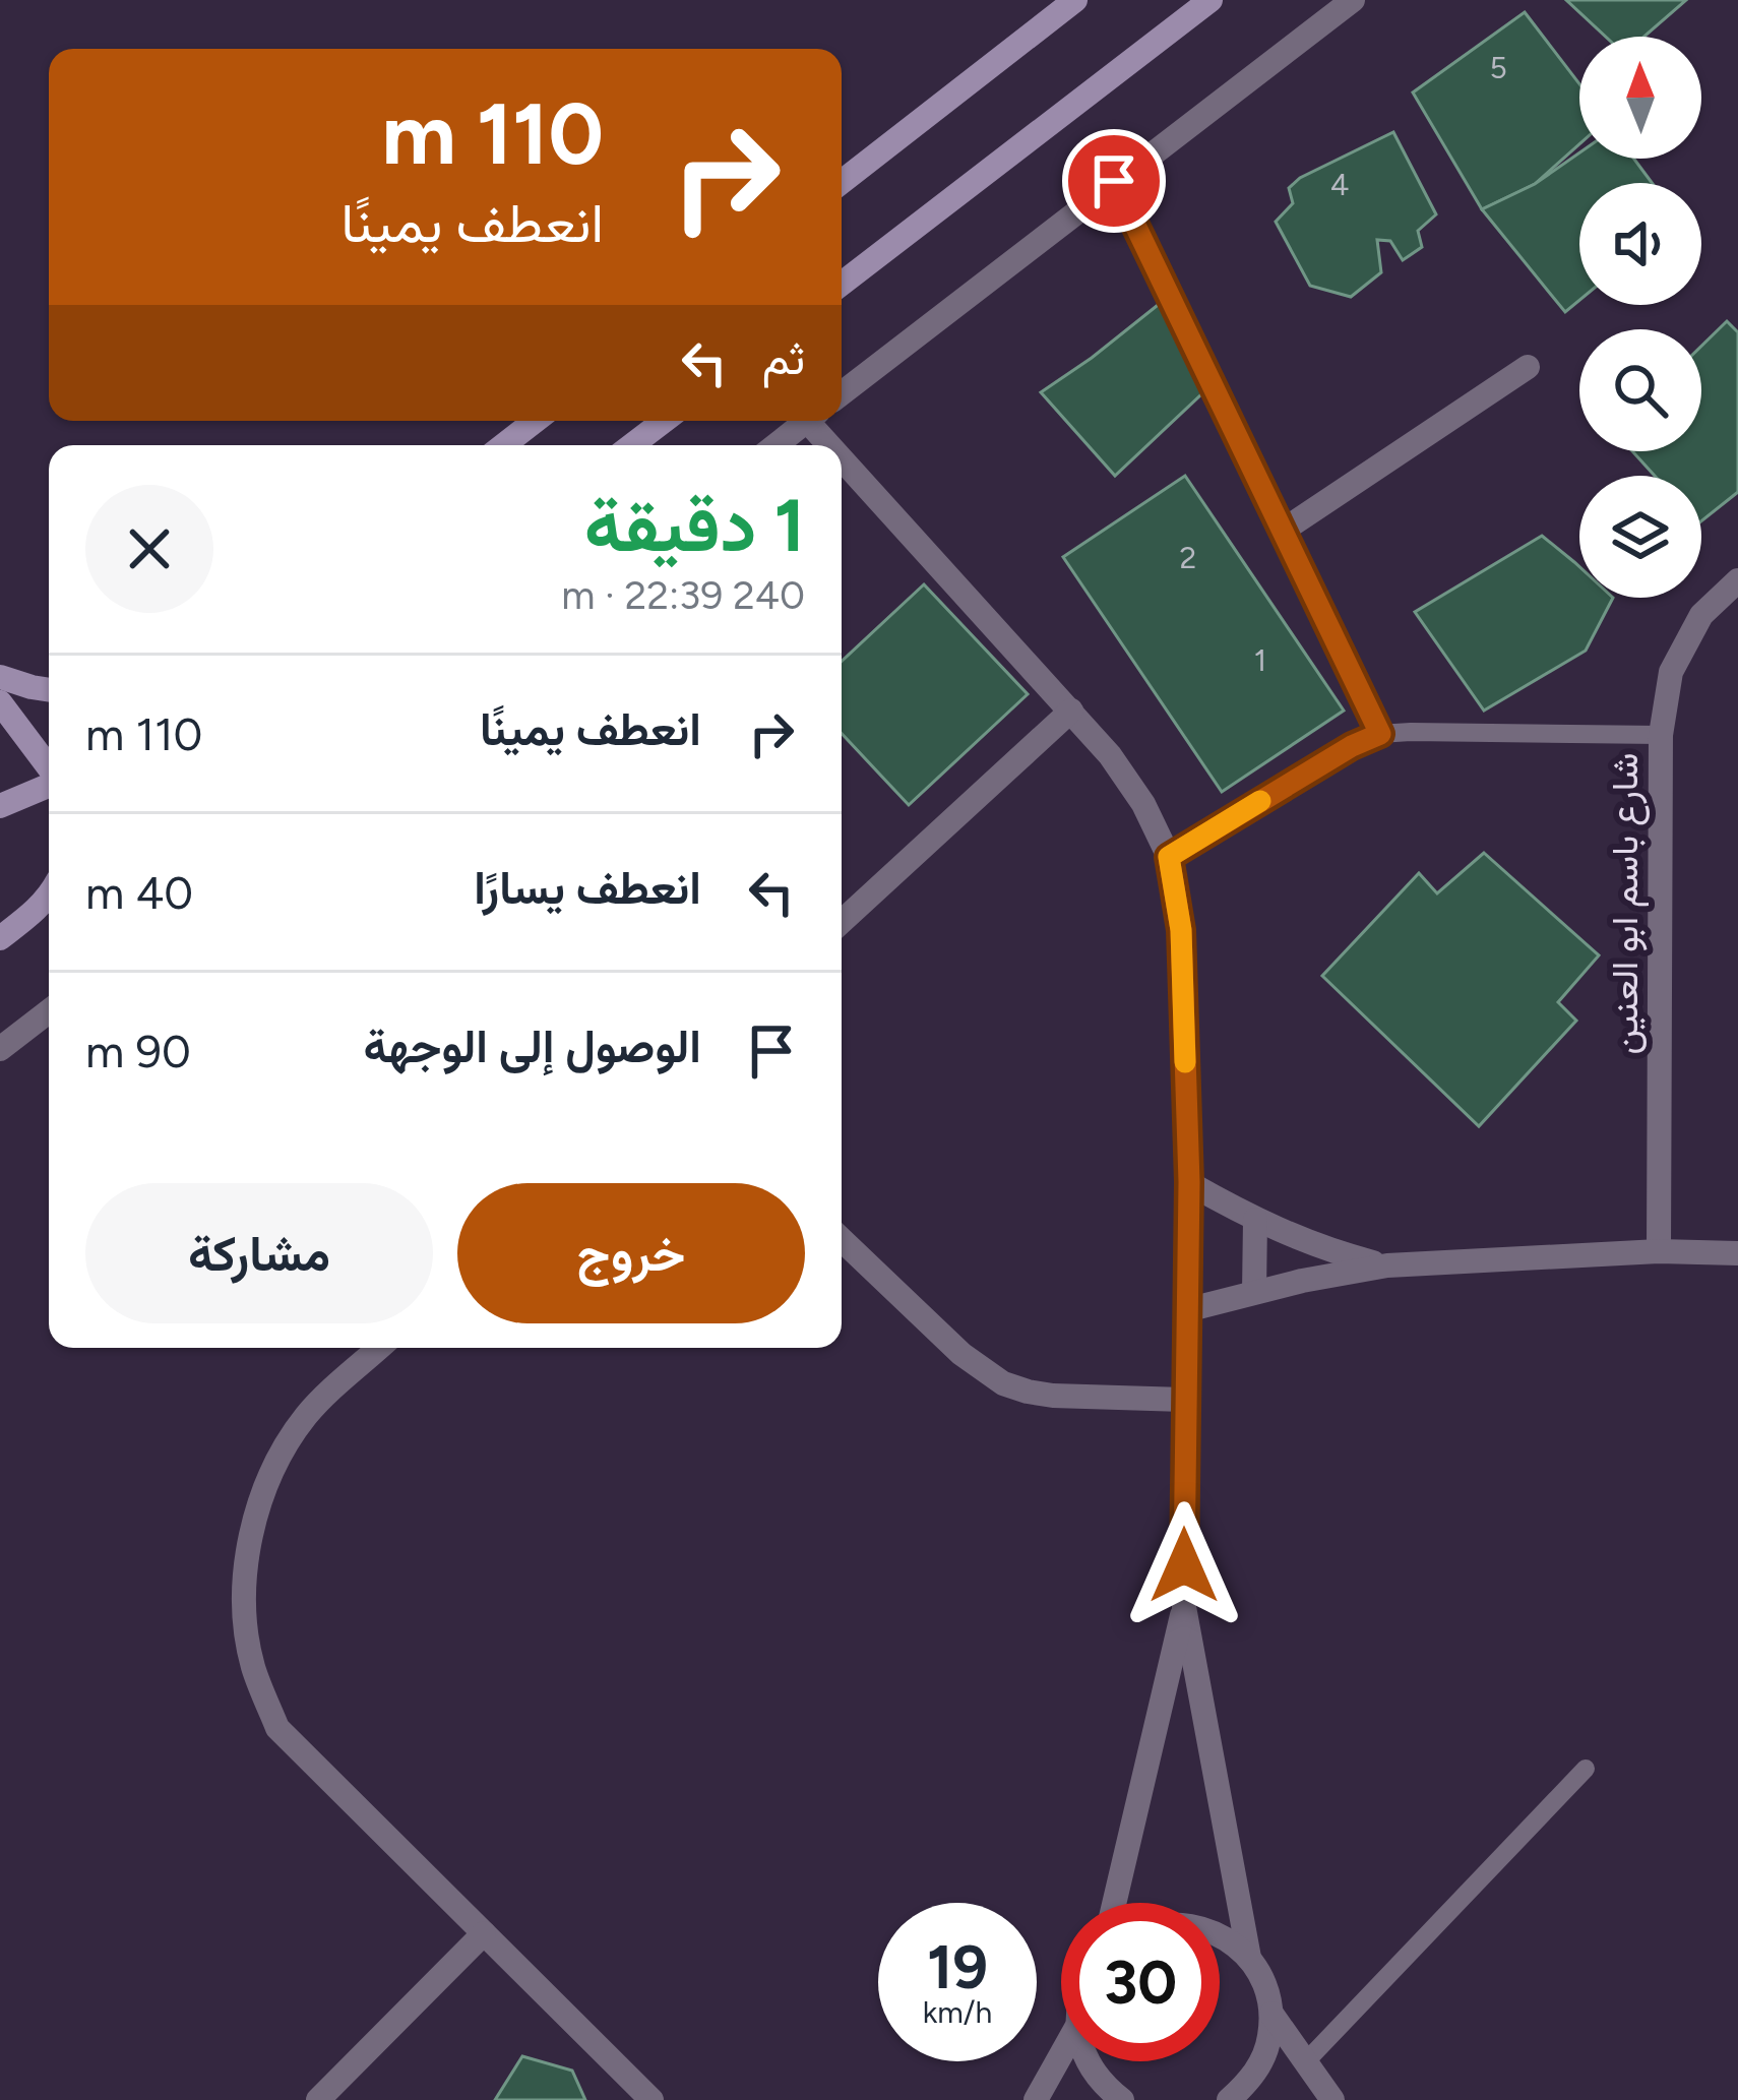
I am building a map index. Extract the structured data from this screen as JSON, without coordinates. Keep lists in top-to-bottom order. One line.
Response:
{"streets":{"street":["شارع باسم ابو العنين"]},"house_numbers":["5","4","2","1"],"north":"top","page":{"turn":["110 m","انعطف يمينًا"],"then":"ثم","heading":["1 دقيقة","240 m · 22:39"],"list":[{"name":"انعطف يمينًا","value":"110 m"},{"name":"انعطف يسارًا","value":"40 m"},{"name":"الوصول إلى الوجهة","value":"90 m"}],"buttons":["خروج","مشاركة"],"speed":"19 km/h","limit":"30"}}
